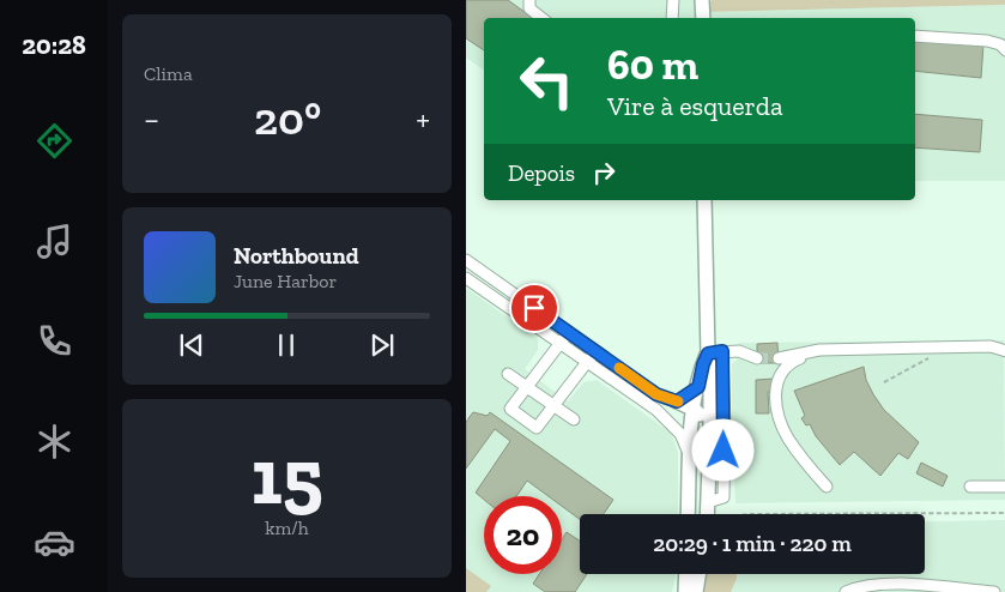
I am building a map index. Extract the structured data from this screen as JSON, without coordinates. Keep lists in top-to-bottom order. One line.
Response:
{"page":{"tabs":"20:28","tile":["Clima",["15","km/h"]],"turn":["60 m","Vire à esquerda"],"heat":["−","20°","+"],"then":"Depois","song":["Northbound","June Harbor"],"limit":"20","trip":"20:29 · 1 min · 220 m"}}
